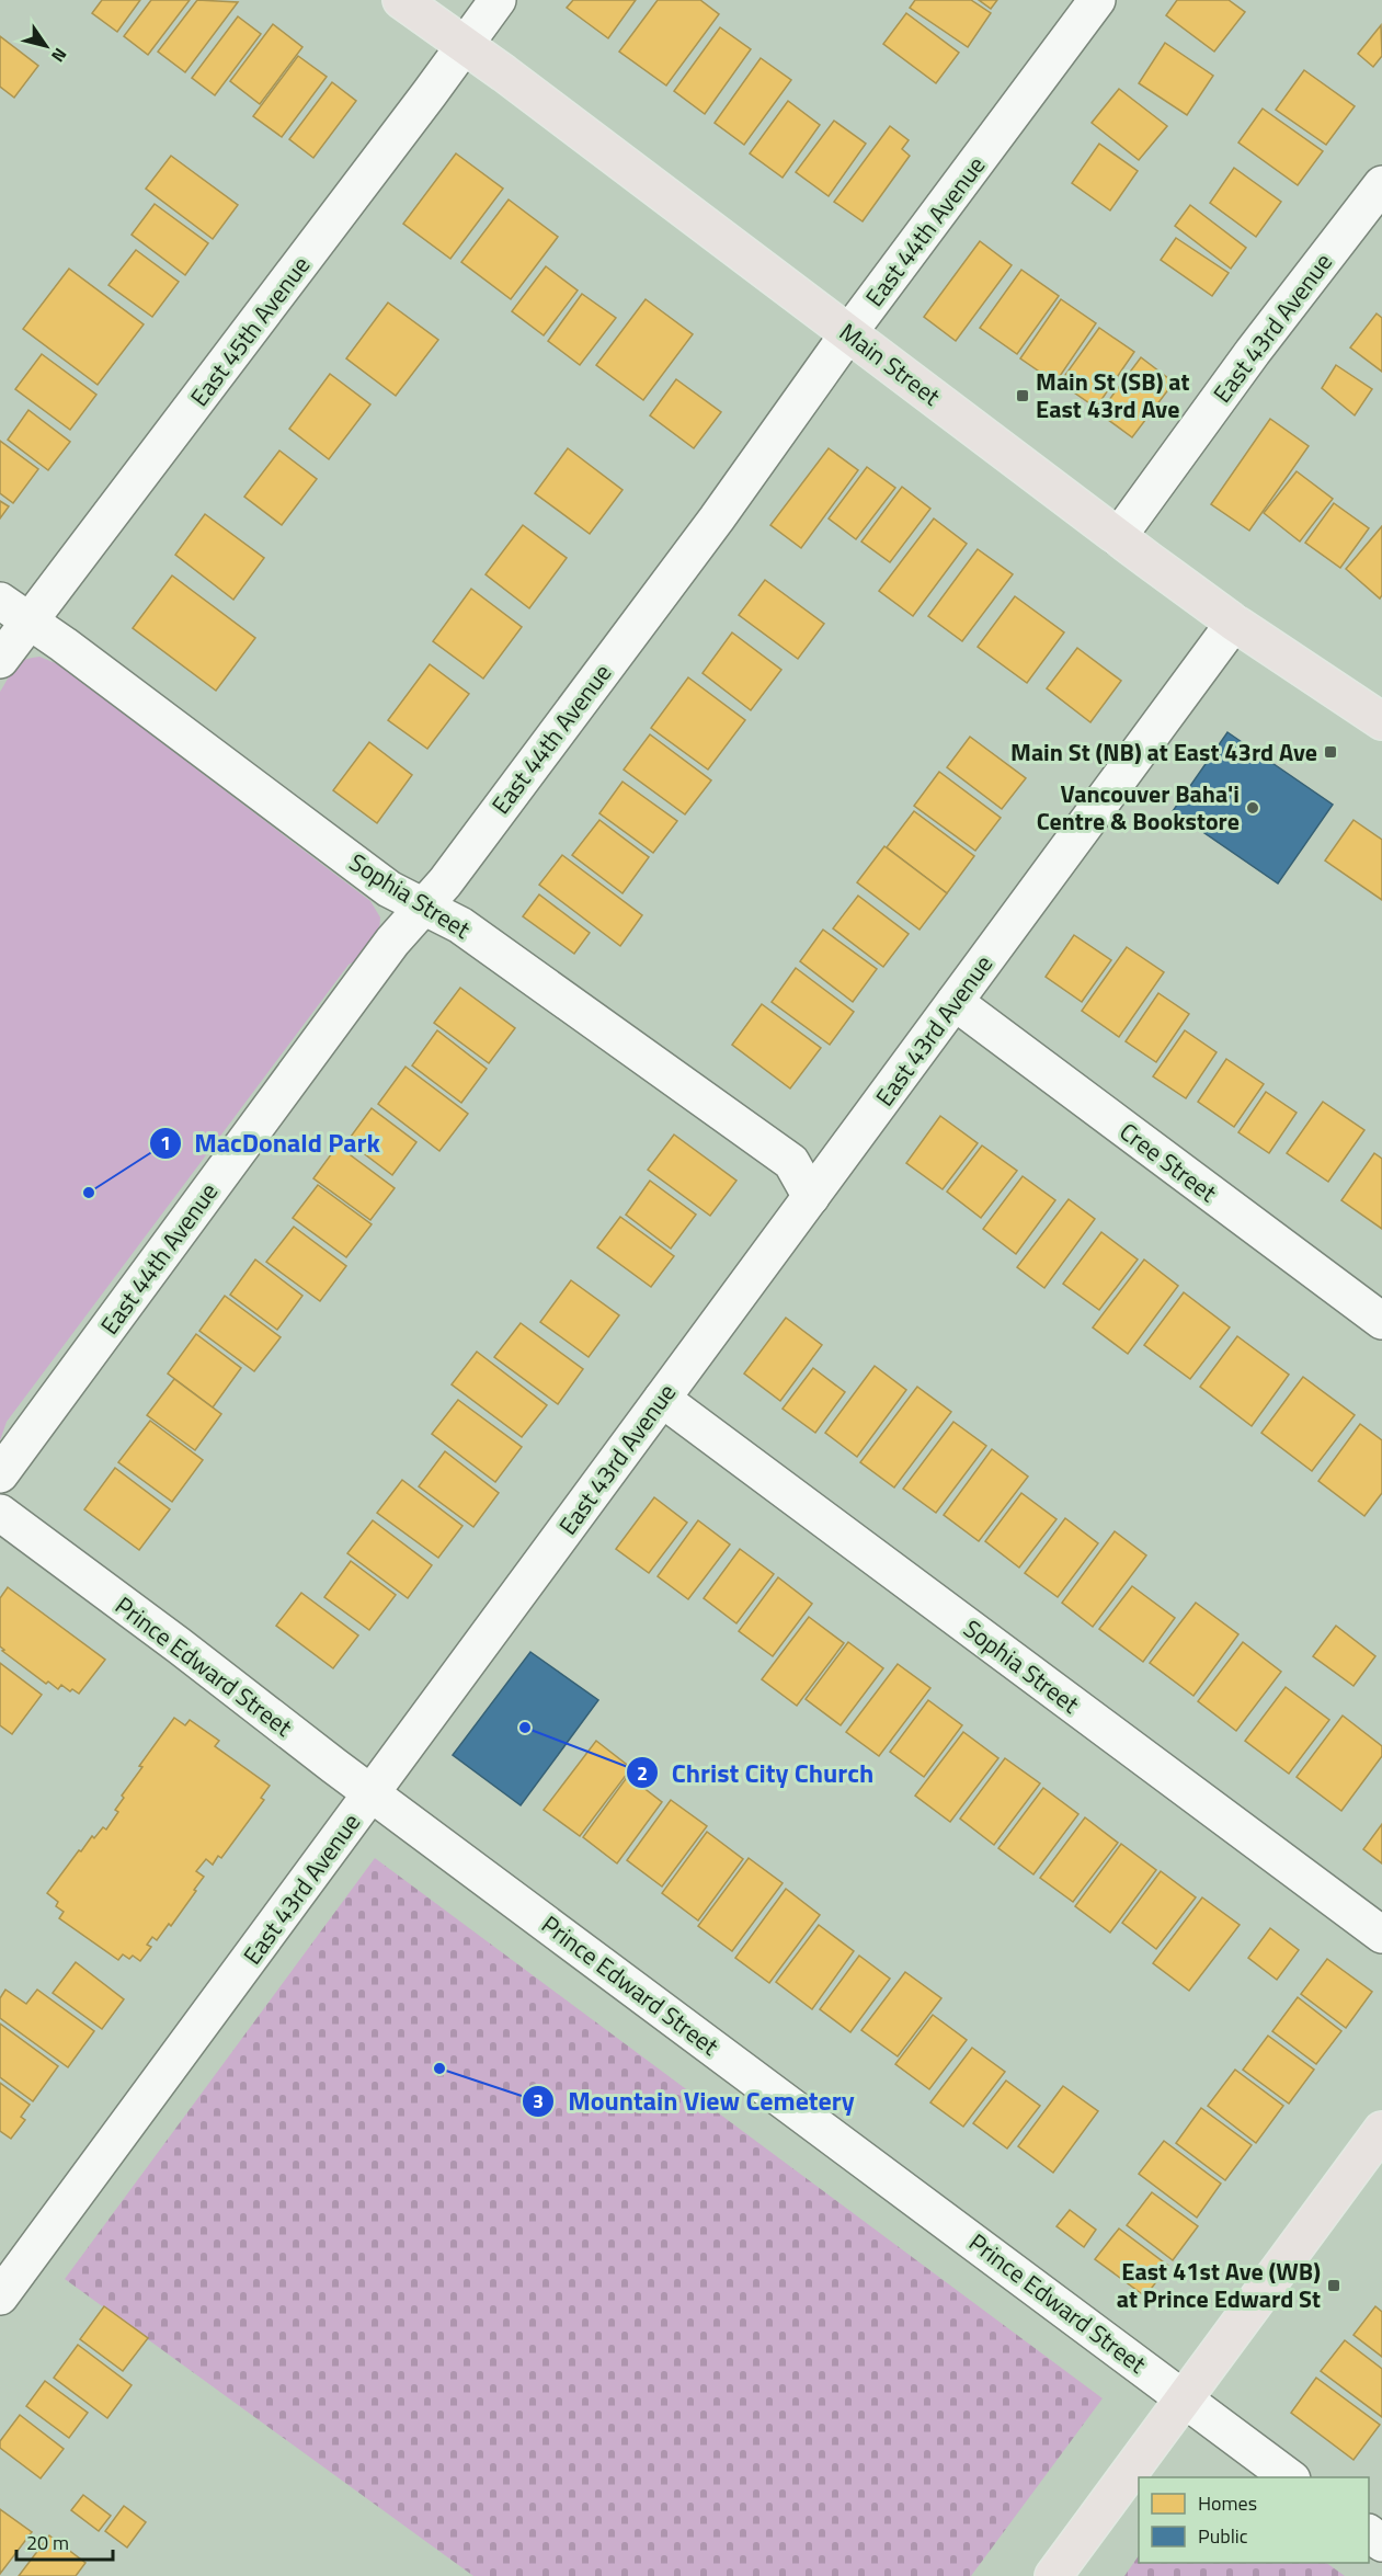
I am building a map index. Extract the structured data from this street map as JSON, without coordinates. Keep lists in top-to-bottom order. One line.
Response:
{"streets":{"main road":["Main Street"],"street":["East 44th Avenue","East 43rd Avenue","East 45th Avenue","Sophia Street","Cree Street","Prince Edward Street"]},"crossings":[["East 44th Avenue","Main Street"],["East 44th Avenue","Sophia Street"],["East 43rd Avenue","Main Street"],["East 43rd Avenue","Sophia Street"],["East 43rd Avenue","Cree Street"],["East 43rd Avenue","Prince Edward Street"],["East 45th Avenue","Main Street"],["East 45th Avenue","Sophia Street"]],"places":{"transit":["Main St (SB) at East 43rd Ave","Main St (NB) at East 43rd Ave","East 41st Ave (WB) at Prince Edward St"],"other":["Vancouver Baha'i Centre & Bookstore","MacDonald Park","Christ City Church","Mountain View Cemetery"]},"legend":["Homes","Public"],"scale_bar":"20 m","north":"bottom right"}
